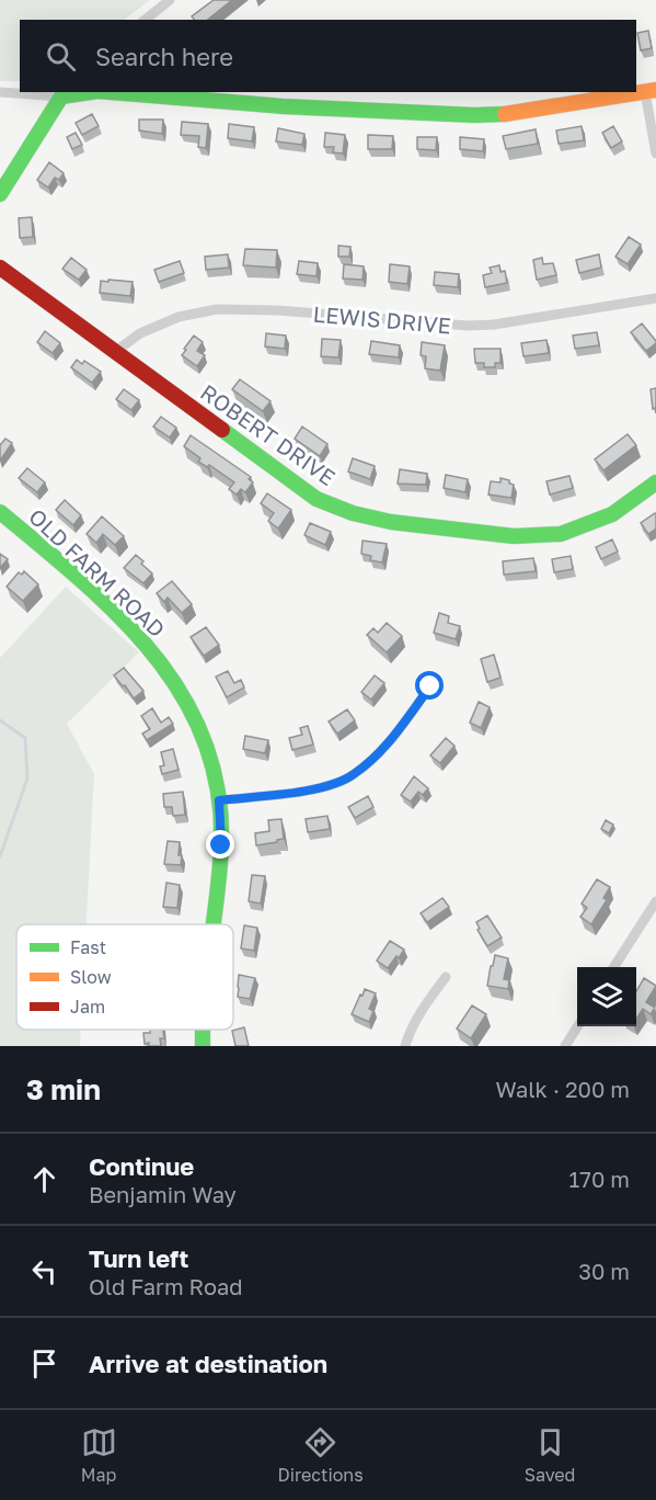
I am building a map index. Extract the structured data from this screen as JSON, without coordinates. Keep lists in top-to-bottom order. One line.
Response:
{"streets":{"street":["LEWIS DRIVE","ROBERT DRIVE","OLD FARM ROAD"]},"crossings":[["LEWIS DRIVE","ROBERT DRIVE"]],"legend":["Fast","Slow","Jam"],"page":{"search":"Search here","heading":["3 min","Walk · 200 m"],"list":[["Continue","Benjamin Way","170 m"],["Turn left","Old Farm Road","30 m"],"Arrive at destination"],"nav":["Map","Directions","Saved"]}}
